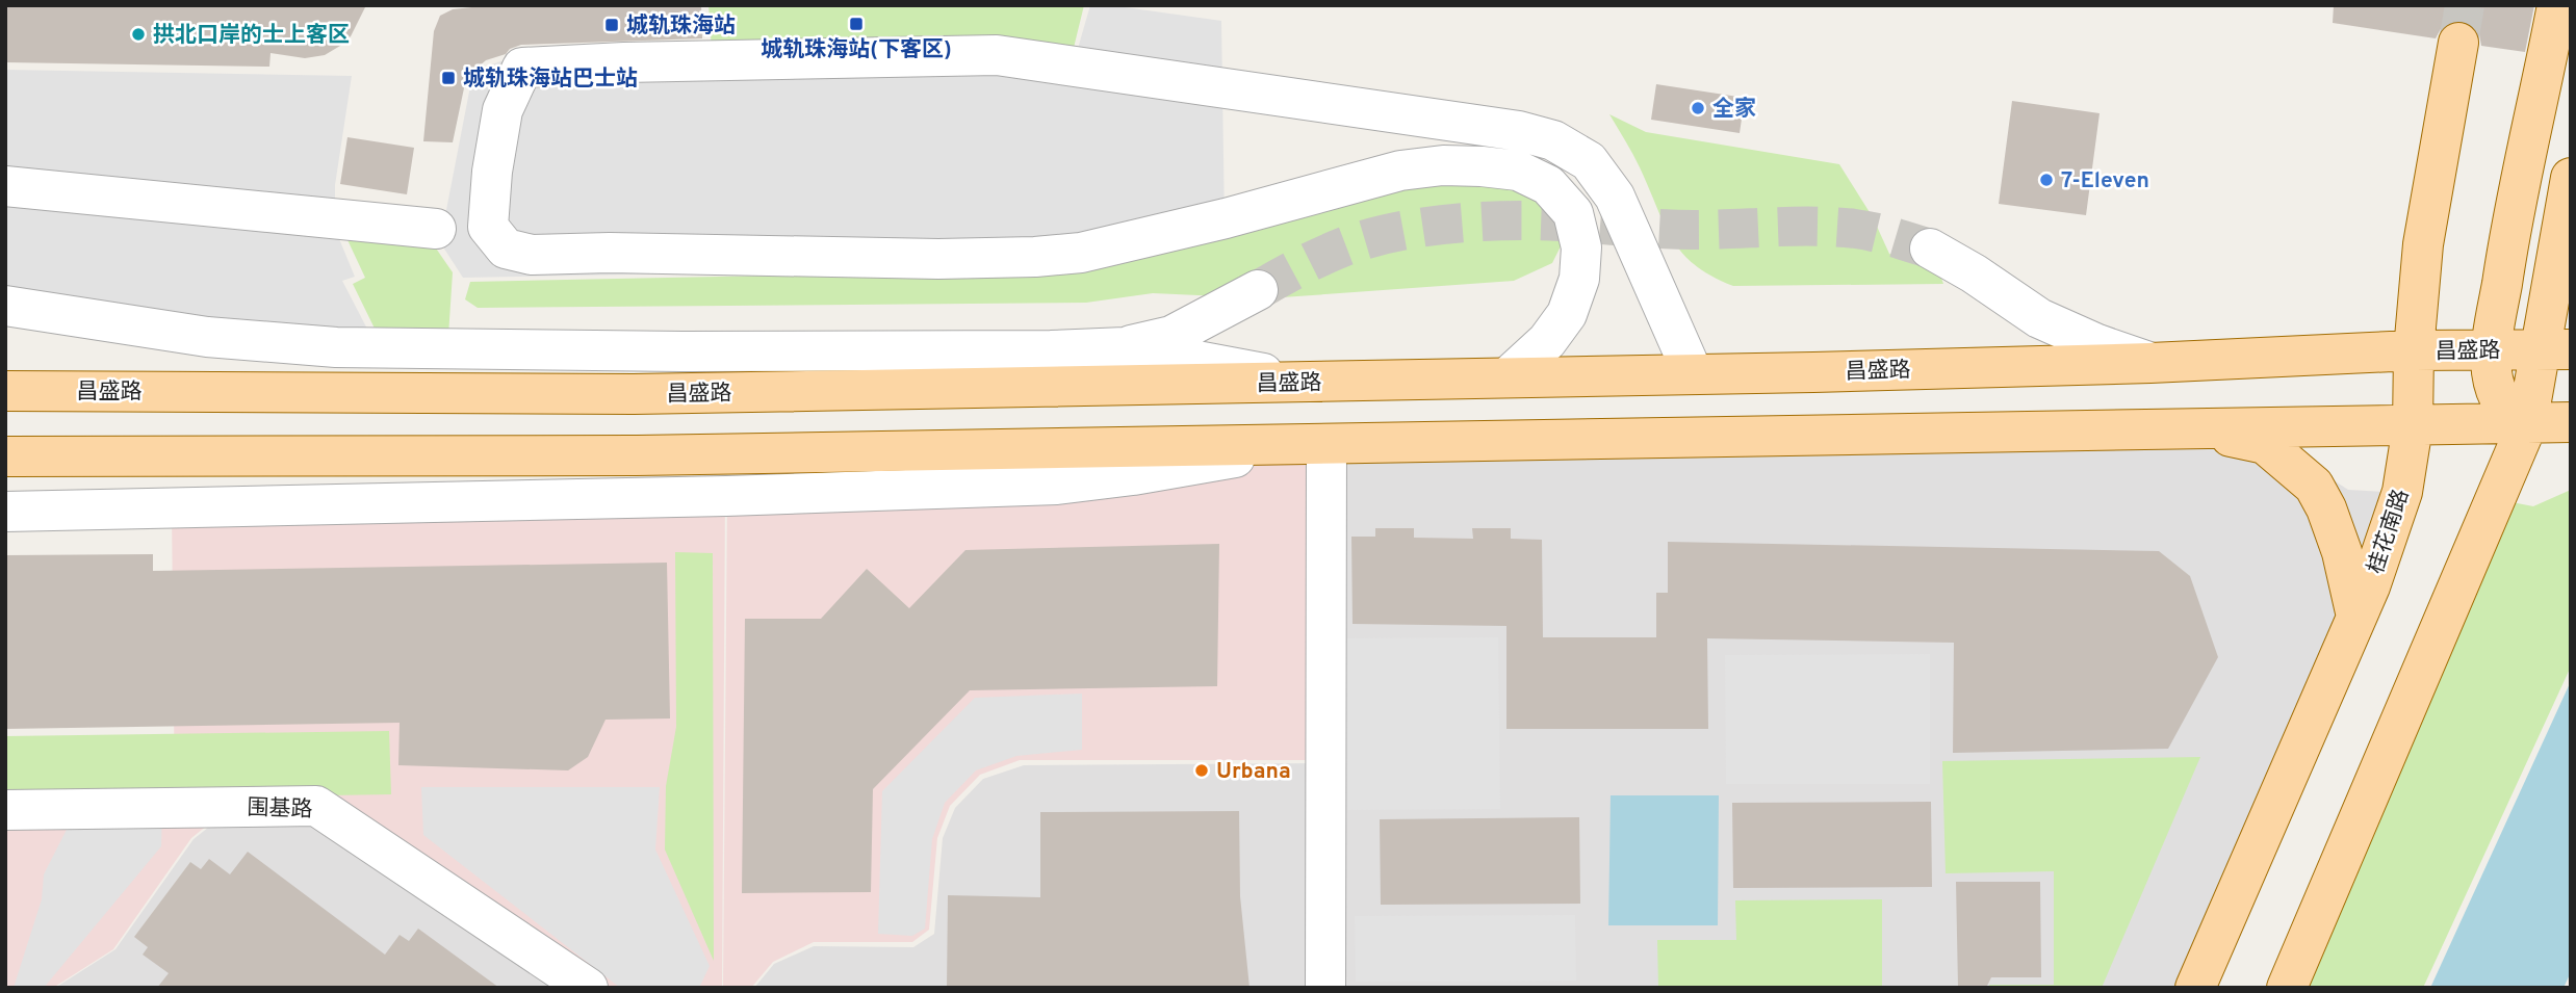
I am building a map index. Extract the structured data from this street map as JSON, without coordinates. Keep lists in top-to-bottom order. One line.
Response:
{"streets":{"main road":["昌盛路","桂花南路"],"street":["围基路"]},"crossings":[["昌盛路","桂花南路"]],"places":{"transit":["城轨珠海站(下客区)","城轨珠海站","城轨珠海站巴士站"],"other":["拱北口岸的士上客区","全家","7-Eleven","Urbana"]}}
